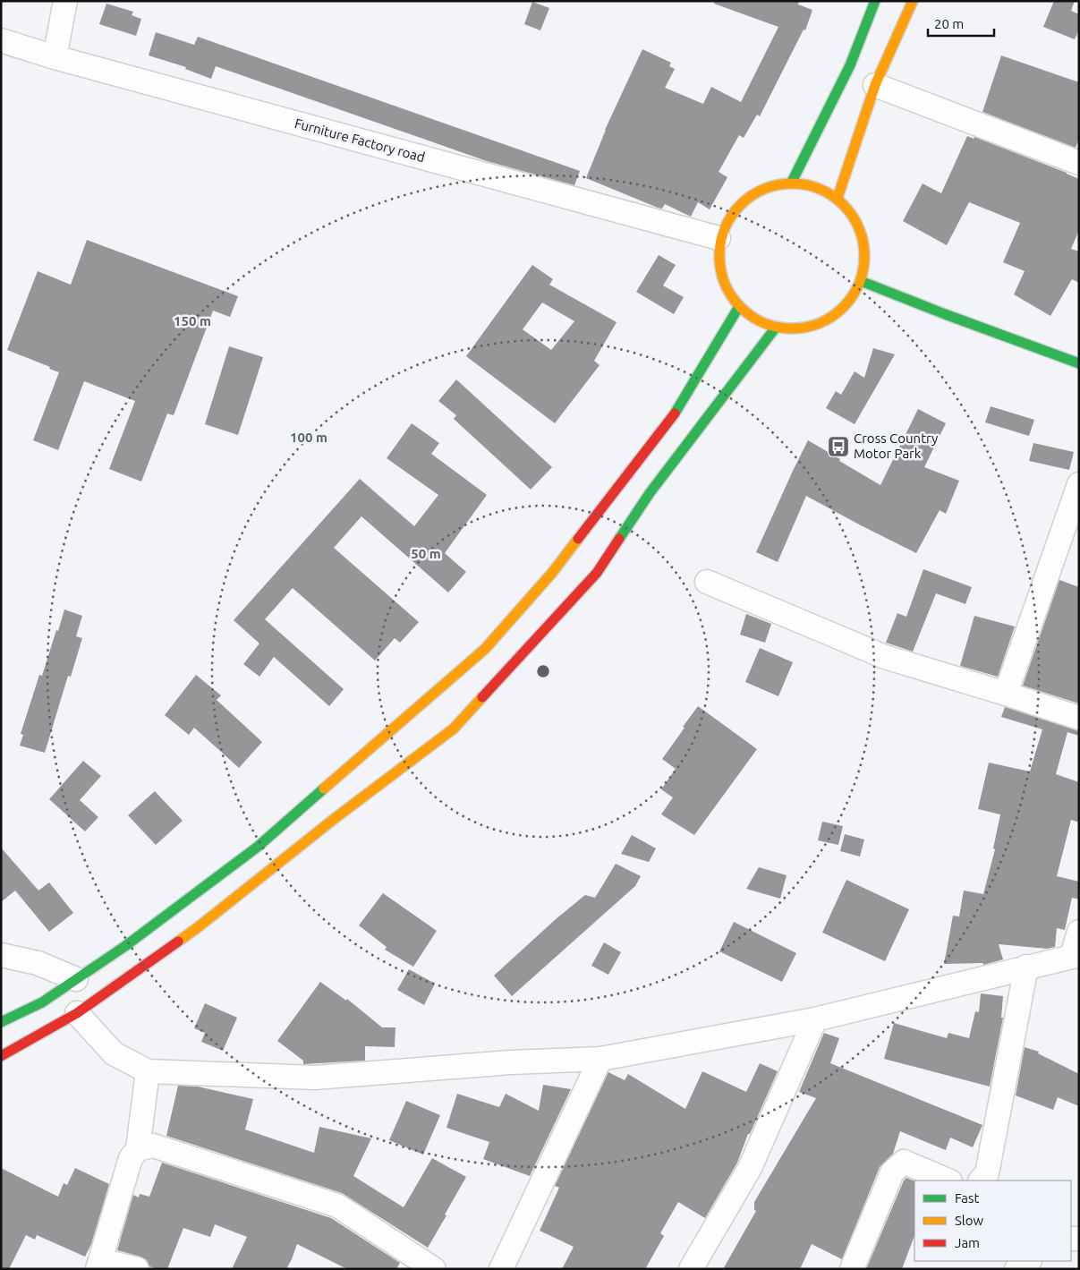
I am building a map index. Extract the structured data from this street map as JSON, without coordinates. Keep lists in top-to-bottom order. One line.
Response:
{"streets":{"street":["Furniture Factory road"]},"places":{"bus stop":["Cross Country Motor Park"]},"legend":["Fast","Slow","Jam"],"scale_bar":"20 m","rings":["150 m","100 m","50 m"]}
